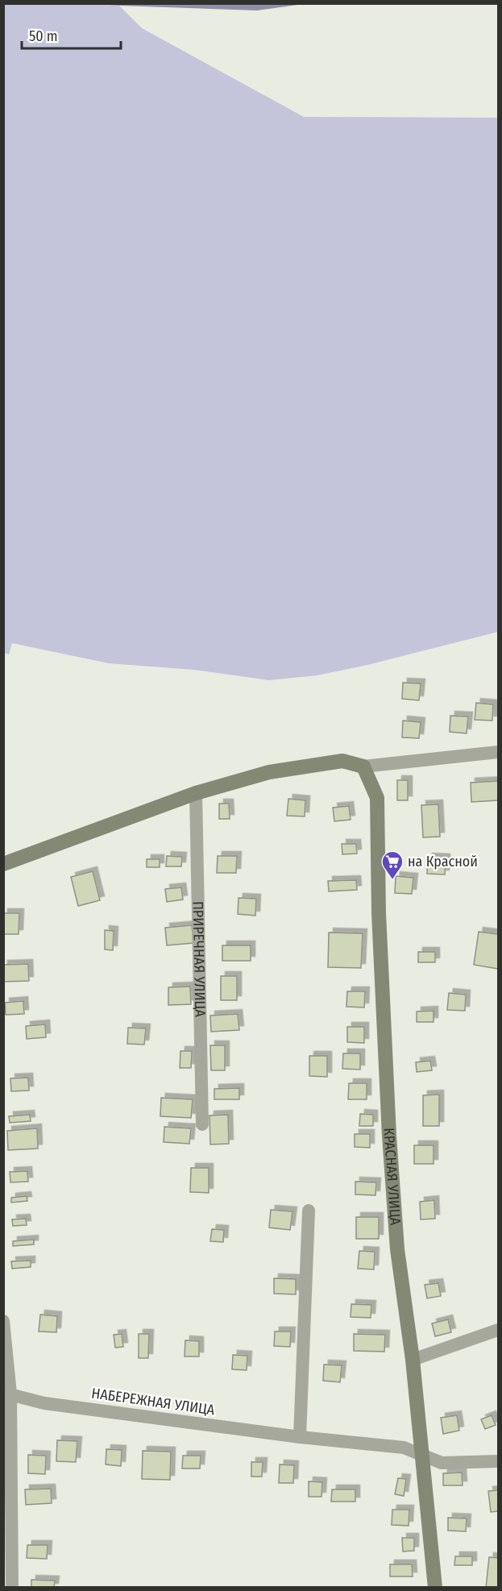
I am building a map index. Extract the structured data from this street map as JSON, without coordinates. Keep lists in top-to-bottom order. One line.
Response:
{"streets":{"street":["ПРИРЕЧНАЯ УЛИЦА","КРАСНАЯ УЛИЦА","НАБЕРЕЖНАЯ УЛИЦА"]},"crossings":[["КРАСНАЯ УЛИЦА","НАБЕРЕЖНАЯ УЛИЦА"]],"places":{"supermarket":["на Красной"]},"scale_bar":"50 m"}
